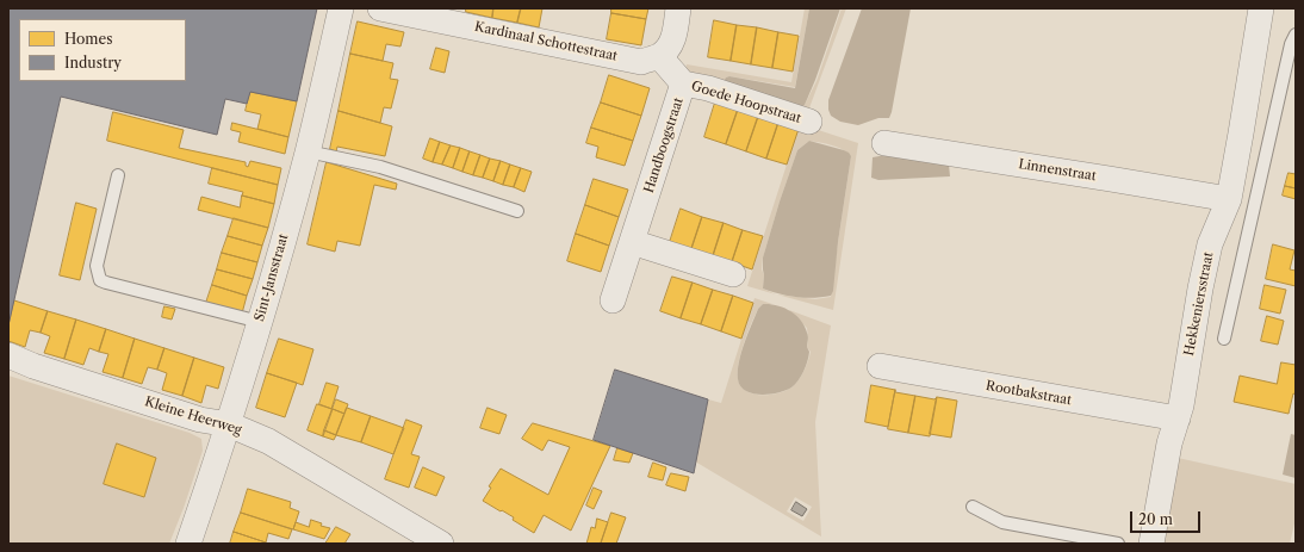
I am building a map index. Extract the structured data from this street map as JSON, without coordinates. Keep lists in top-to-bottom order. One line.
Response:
{"streets":{"street":["Kardinaal Schottestraat","Goede Hoopstraat","Handboogstraat","Linnenstraat","Sint-Jansstraat","Hekkeniersstraat","Rootbakstraat","Kleine Heerweg"]},"crossings":[["Kardinaal Schottestraat","Handboogstraat"],["Goede Hoopstraat","Handboogstraat"],["Linnenstraat","Hekkeniersstraat"],["Sint-Jansstraat","Kleine Heerweg"],["Hekkeniersstraat","Rootbakstraat"]],"legend":["Homes","Industry"],"scale_bar":"20 m"}
